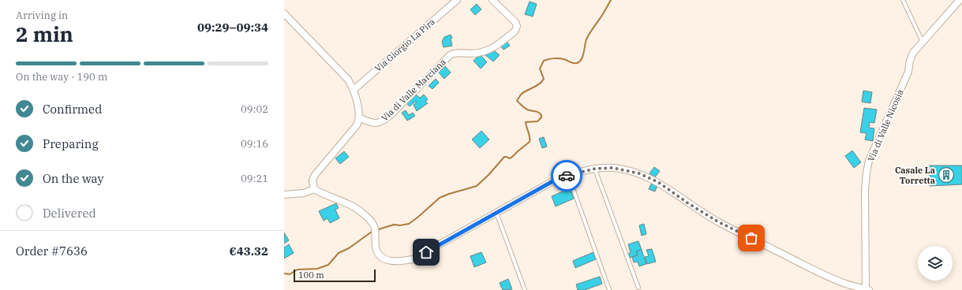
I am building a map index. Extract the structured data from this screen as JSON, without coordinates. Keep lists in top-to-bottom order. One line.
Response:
{"streets":{"street":["Via Giorgio La Pira","Via di Valle Marciana","Via di Valle Nicosia"]},"places":{"building":["Casale La Torretta"]},"scale_bar":"100 m","page":{"heading":["2 min","Arriving in","09:29–09:34"],"panel":["Order #7636","€43.32"],"bar":"On the way · 190 m","list":[["Confirmed","09:02"],["Preparing","09:16"],["On the way","09:21"],"Delivered"],"scale":"100 m"}}
